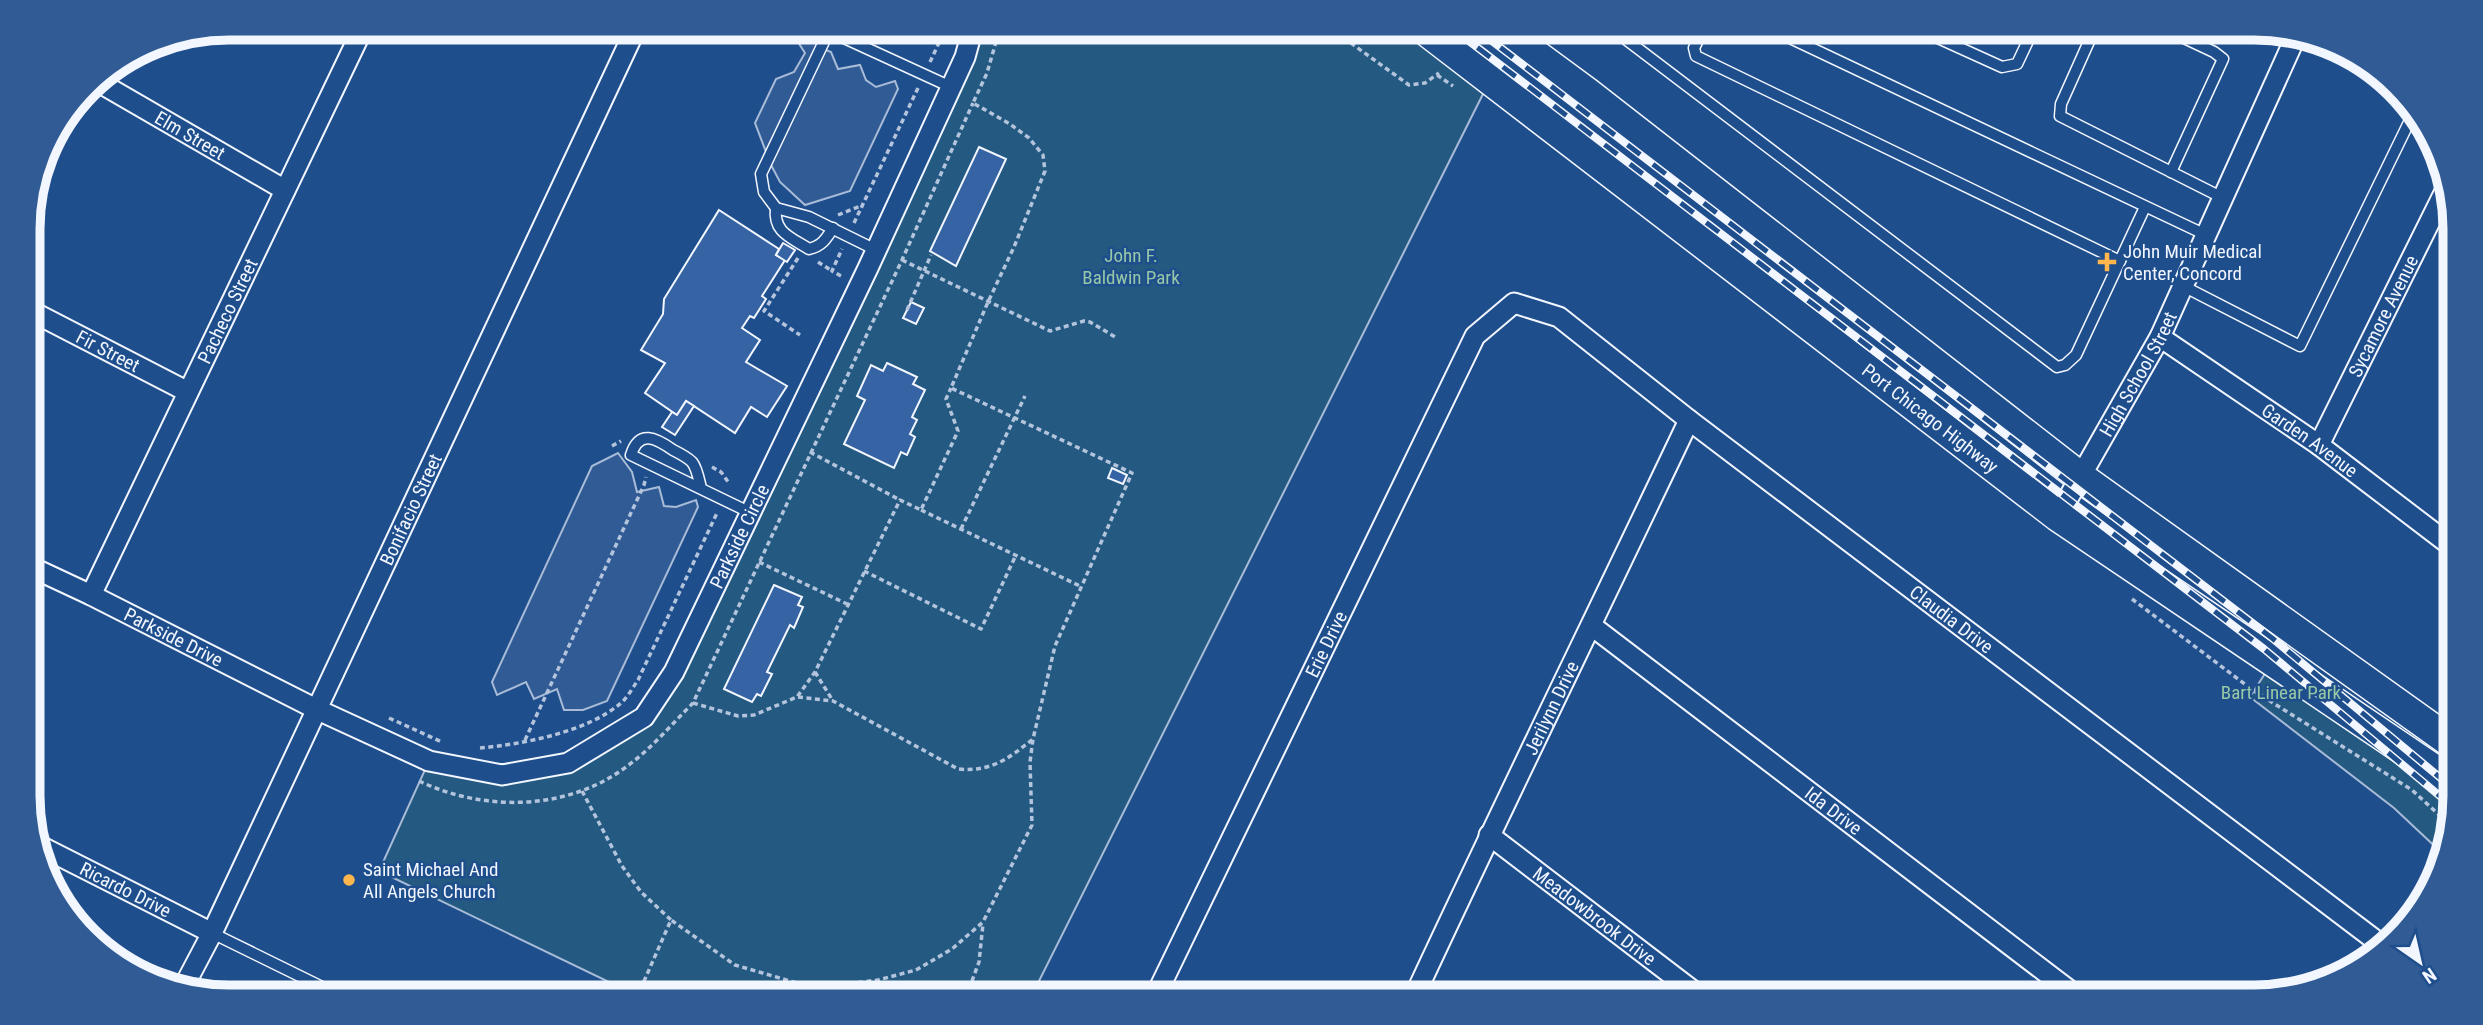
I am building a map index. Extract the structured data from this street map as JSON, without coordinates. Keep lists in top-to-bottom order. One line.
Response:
{"streets":{"main road":["Port Chicago Highway"],"street":["Elm Street","Pacheco Street","Sycamore Avenue","Fir Street","High School Street","Garden Avenue","Bonifacio Street","Parkside Circle","Claudia Drive","Parkside Drive","Erie Drive","Jerilynn Drive","Ida Drive","Ricardo Drive","Meadowbrook Drive"]},"crossings":[["Elm Street","Pacheco Street"],["Pacheco Street","Fir Street"],["Pacheco Street","Parkside Drive"],["Sycamore Avenue","Garden Avenue"],["High School Street","Port Chicago Highway"],["High School Street","Garden Avenue"],["Bonifacio Street","Parkside Circle"],["Bonifacio Street","Parkside Drive"],["Bonifacio Street","Ricardo Drive"],["Parkside Circle","Parkside Drive"],["Claudia Drive","Erie Drive"],["Claudia Drive","Jerilynn Drive"],["Jerilynn Drive","Ida Drive"],["Jerilynn Drive","Meadowbrook Drive"]],"parks":["John F. Baldwin Park","Bart Linear Park"],"places":{"health":["John Muir Medical Center, Concord"],"other":["Saint Michael And All Angels Church"]},"north":"bottom right"}
